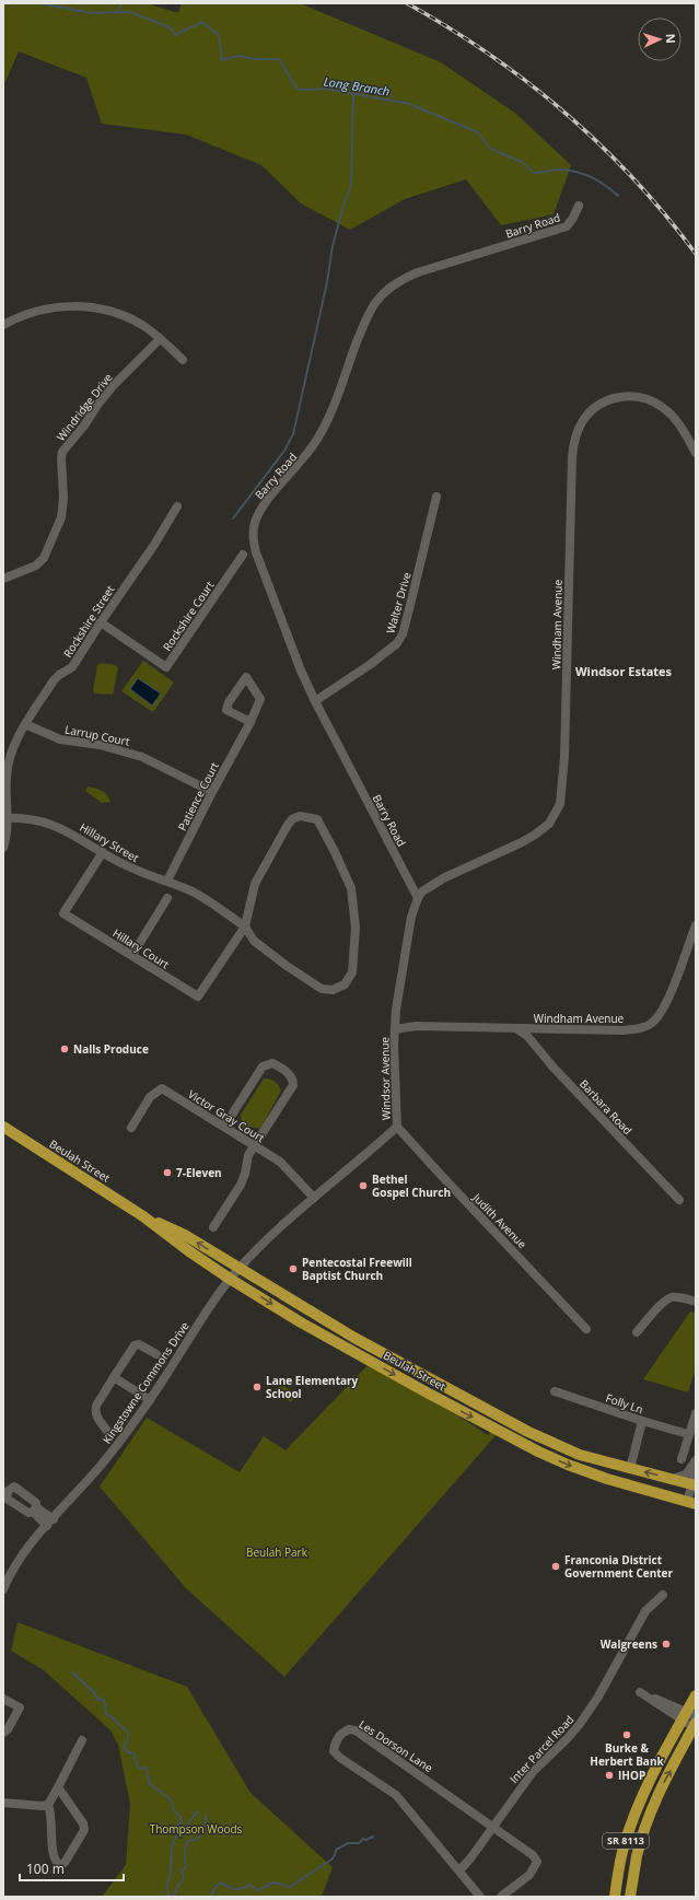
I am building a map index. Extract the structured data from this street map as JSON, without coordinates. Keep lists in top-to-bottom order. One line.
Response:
{"streets":{"main road":["Beulah Street","SR 8113"],"street":["Barry Road","Windridge Drive","Walter Drive","Rockshire Court","Rockshire Street","Windham Avenue","Larrup Court","Patience Court","Hillary Street","Hillary Court","Windsor Avenue","Barbara Road","Victor Gray Court","Judith Avenue","Kingstowne Commons Drive","Folly Ln","Les Dorson Lane","Inter Parcel Road"]},"crossings":[["Barry Road","Walter Drive"],["Barry Road","Windham Avenue"],["Barry Road","Windsor Avenue"],["Rockshire Court","Rockshire Street"],["Rockshire Street","Larrup Court"],["Rockshire Street","Hillary Street"],["Windham Avenue","Windsor Avenue"],["Windham Avenue","Barbara Road"],["Larrup Court","Patience Court"],["Patience Court","Hillary Street"],["Hillary Street","Hillary Court"],["Windsor Avenue","Victor Gray Court"],["Windsor Avenue","Beulah Street"],["Windsor Avenue","Judith Avenue"],["Windsor Avenue","Kingstowne Commons Drive"],["Beulah Street","Kingstowne Commons Drive"],["Les Dorson Lane","Inter Parcel Road"]],"districts":["Windsor Estates"],"water":["Long Branch"],"parks":["Beulah Park","Thompson Woods"],"places":["Nalls Produce","7-Eleven","Bethel Gospel Church","Pentecostal Freewill Baptist Church","Lane Elementary School","Franconia District Government Center","Walgreens","Burke & Herbert Bank","IHOP"],"scale_bar":"100 m","north":"right"}
